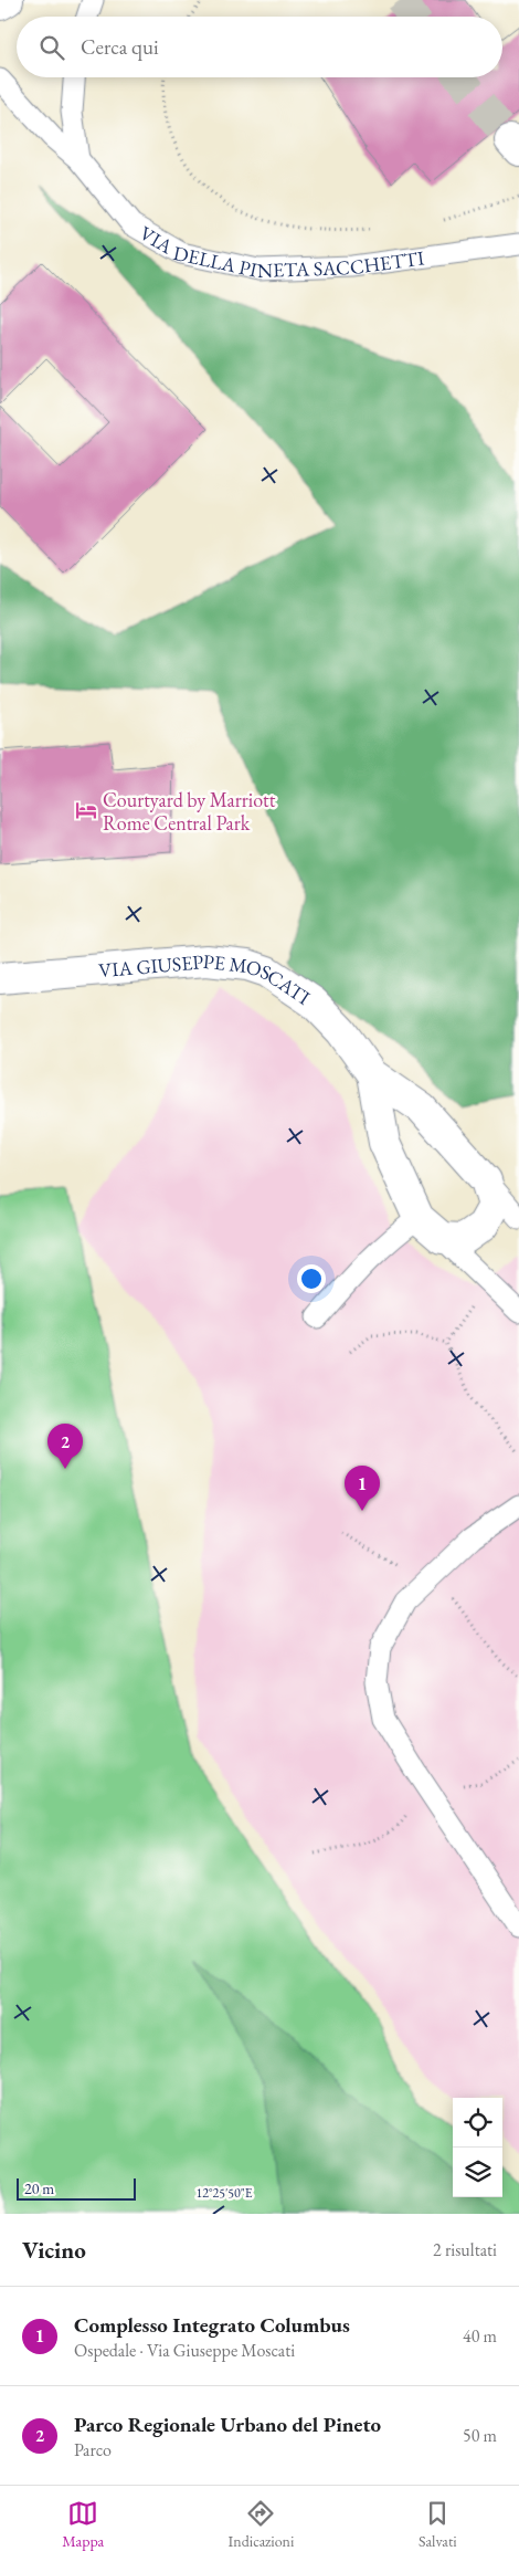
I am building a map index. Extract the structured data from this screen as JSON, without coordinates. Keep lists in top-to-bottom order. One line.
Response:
{"streets":{"street":["VIA GIUSEPPE MOSCATI"],"lane":["VIA DELLA PINETA SACCHETTI"]},"places":{"hotel":["Courtyard by Marriott Rome Central Park"]},"scale_bar":"20 m","page":{"search":"Cerca qui","pins":["2","1"],"scale":"20 m","heading":["Vicino","2 risultati"],"list":[{"mark":"1","name":"Complesso Integrato Columbus","note":"Ospedale · Via Giuseppe Moscati","value":"40 m"},{"mark":"2","name":"Parco Regionale Urbano del Pineto","note":"Parco","value":"50 m"}],"nav":["Mappa","Indicazioni","Salvati"]},"coordinates":["12°25'50\"E"]}
